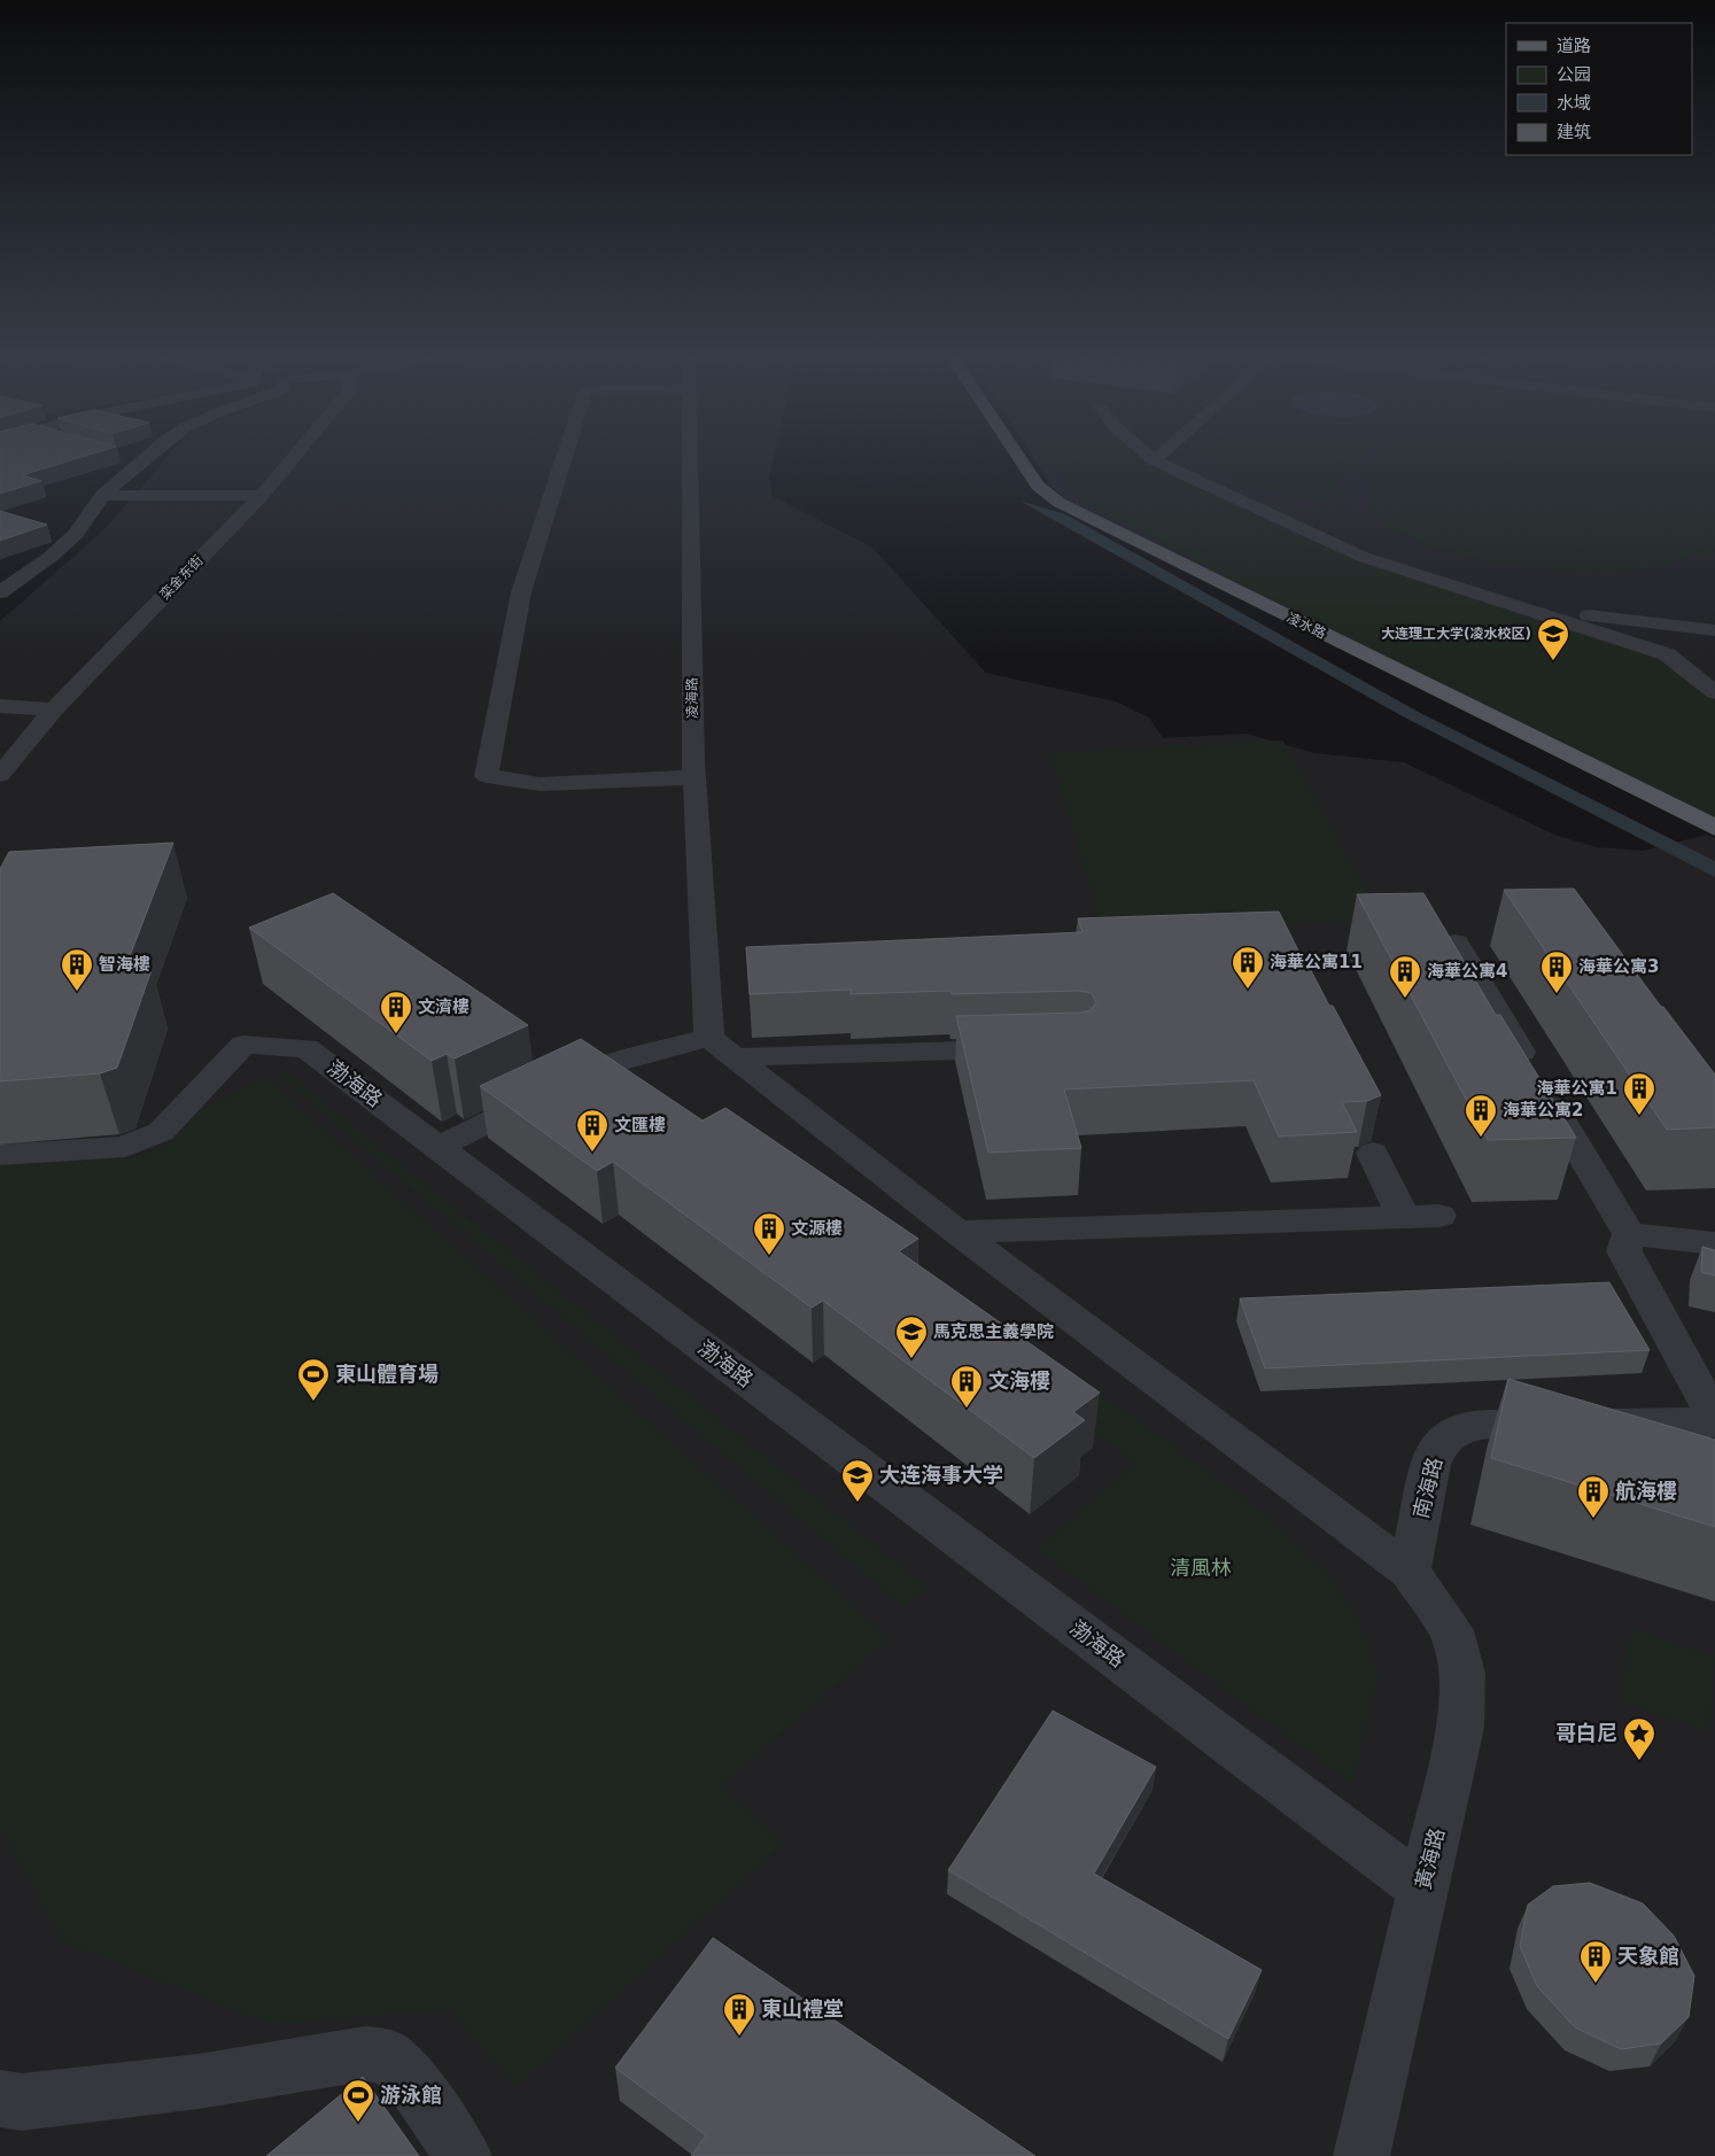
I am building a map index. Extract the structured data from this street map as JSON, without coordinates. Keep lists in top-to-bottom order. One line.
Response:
{"streets":{"main road":["凌水路"],"street":["栾金东街","凌海路","渤海路","南海路","黃海路"]},"crossings":[["凌海路","黃海路"],["渤海路","黃海路"],["南海路","黃海路"]],"parks":["清風林"],"places":{"school or university":["大连理工大学(凌水校区)","馬克思主義學院","大连海事大学"],"building":["海華公寓11","智海樓","海華公寓3","海華公寓4","文濟樓","海華公寓1","海華公寓2","文匯樓","文源樓","文海樓","航海樓","天象館","東山禮堂"],"sports":["東山體育場","游泳館"],"place":["哥白尼"]},"legend":["道路","公园","水域","建筑"]}
